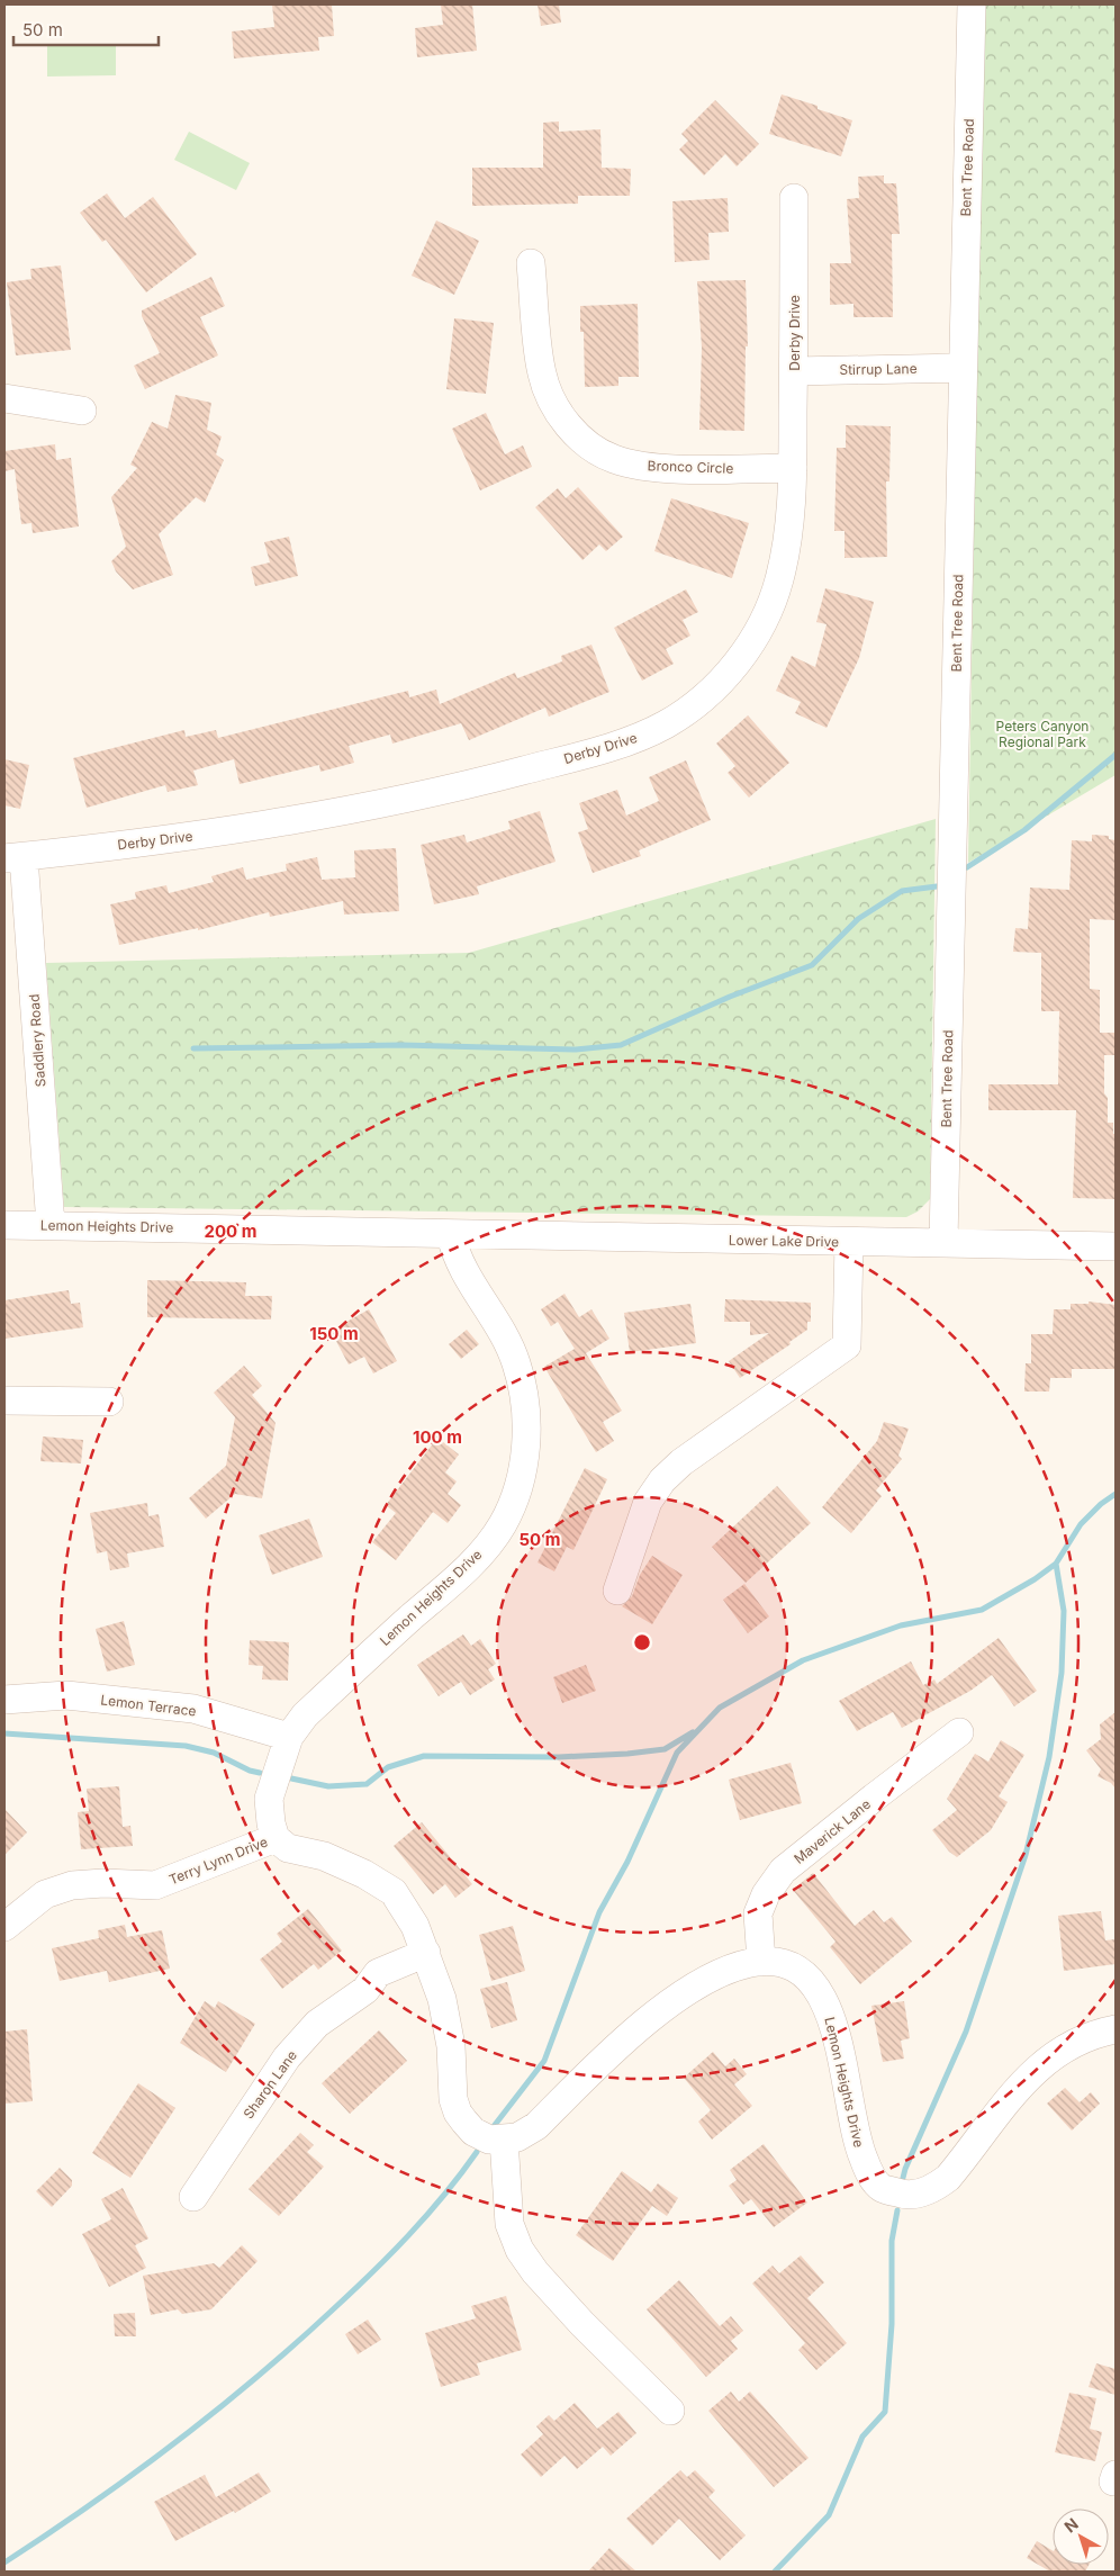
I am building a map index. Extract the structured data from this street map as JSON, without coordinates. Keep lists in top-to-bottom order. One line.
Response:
{"streets":{"street":["Bent Tree Road","Derby Drive","Stirrup Lane","Bronco Circle","Saddlery Road","Lemon Heights Drive","Lower Lake Drive","Lemon Terrace","Maverick Lane","Terry Lynn Drive","Sharon Lane"]},"crossings":[["Bent Tree Road","Stirrup Lane"],["Bent Tree Road","Lower Lake Drive"],["Derby Drive","Stirrup Lane"],["Derby Drive","Bronco Circle"],["Derby Drive","Saddlery Road"],["Saddlery Road","Lemon Heights Drive"],["Lemon Heights Drive","Lower Lake Drive"],["Lemon Heights Drive","Lemon Terrace"],["Lemon Heights Drive","Maverick Lane"],["Lemon Heights Drive","Terry Lynn Drive"]],"parks":["Peters Canyon Regional Park"],"scale_bar":"50 m","north":"top left","rings":["200 m","150 m","100 m","50 m"]}
